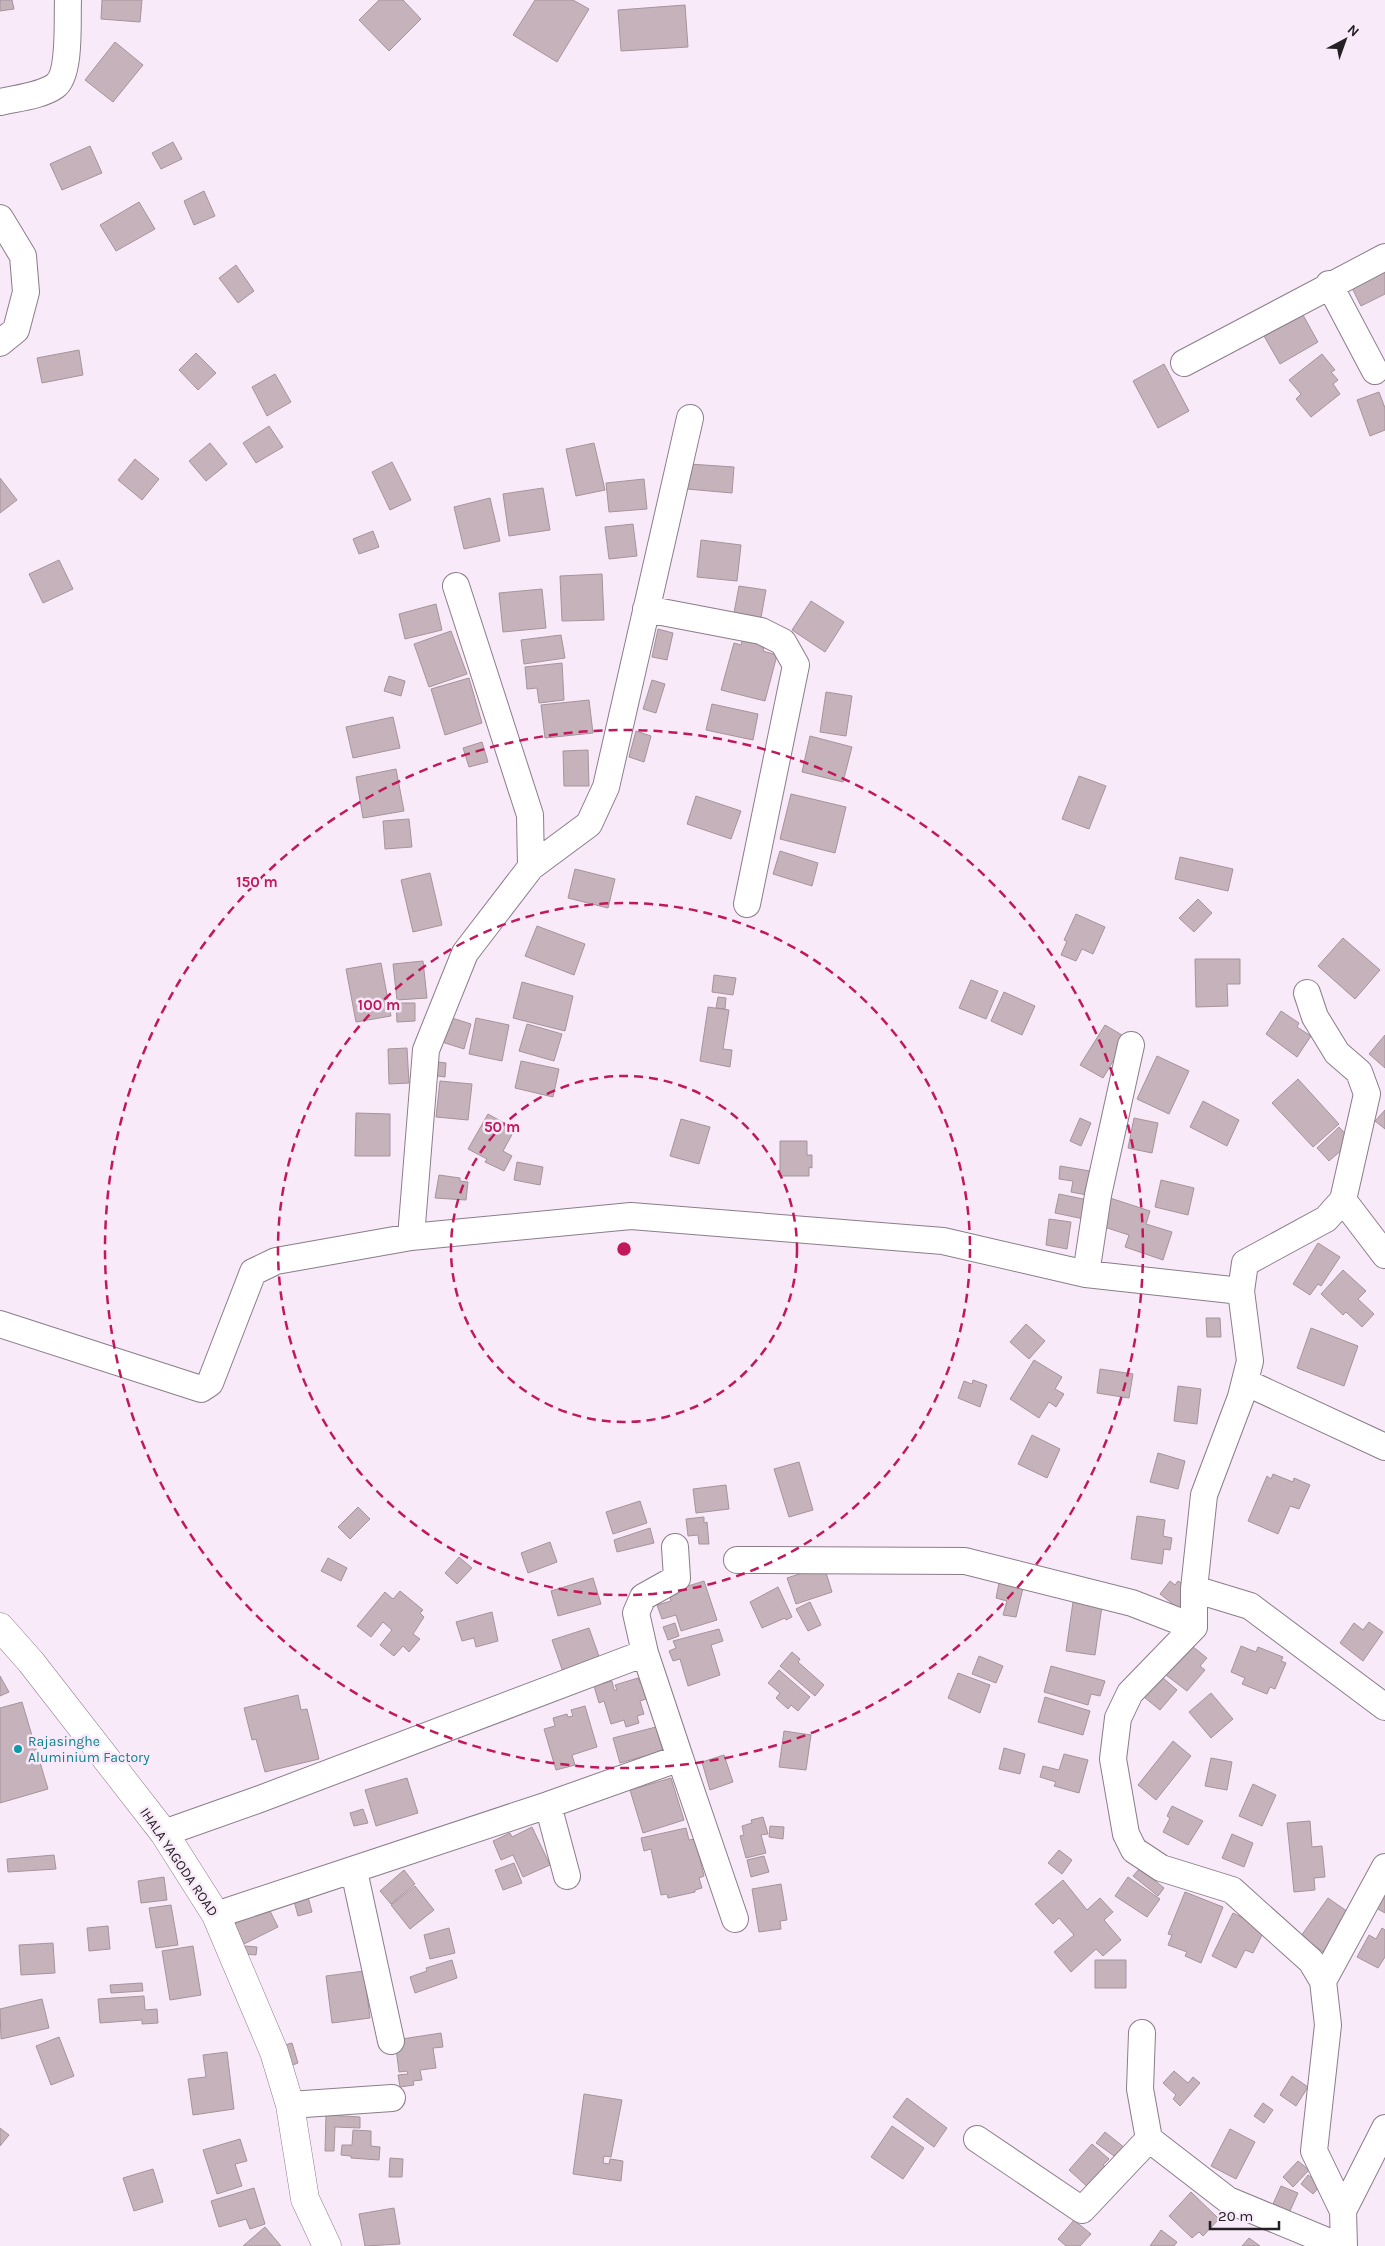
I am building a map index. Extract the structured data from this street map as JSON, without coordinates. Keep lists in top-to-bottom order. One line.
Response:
{"streets":{"street":["IHALA YAGODA ROAD"]},"places":["Rajasinghe Aluminium Factory"],"scale_bar":"20 m","north":"top right","rings":["150 m","100 m","50 m"]}
